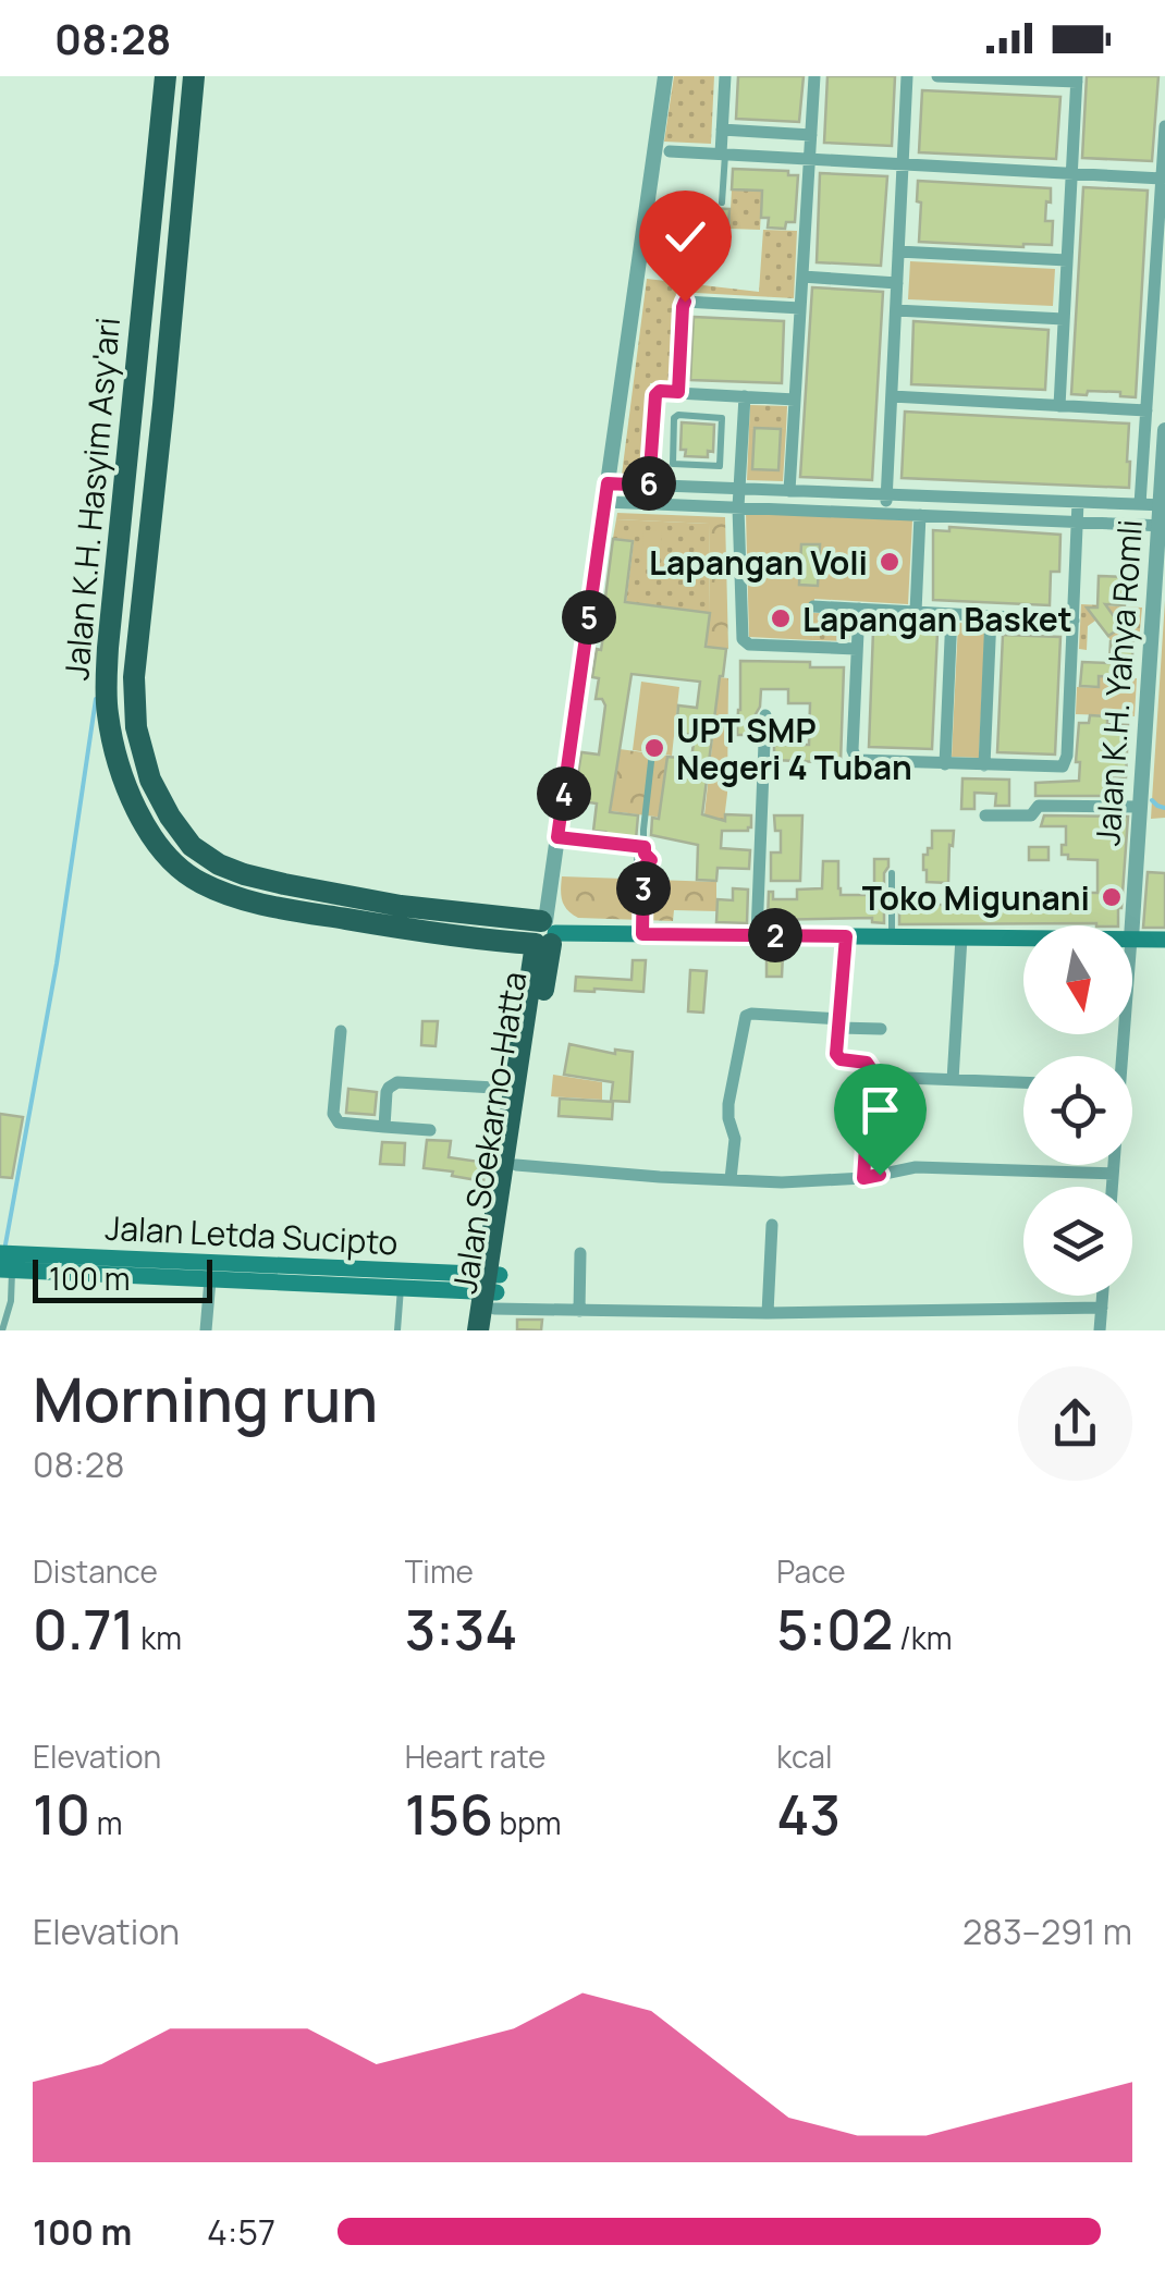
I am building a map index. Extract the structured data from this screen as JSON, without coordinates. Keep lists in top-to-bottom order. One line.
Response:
{"streets":{"highway":["Jalan K.H. Hasyim Asy'ari","Jalan Soekarno-Hatta"],"main road":["Jalan Letda Sucipto"],"street":["Jalan K.H. Yahya Romli"]},"crossings":[["Jalan K.H. Hasyim Asy'ari","Jalan Soekarno-Hatta"],["Jalan Soekarno-Hatta","Jalan Letda Sucipto"]],"places":["Lapangan Voli","Lapangan Basket","UPT SMP Negeri 4 Tuban","Toko Migunani"],"scale_bar":"100 m","north":"bottom","page":{"status":"08:28","pins":["6","5","4","3","2"],"scale":"100 m","heading":["Morning run","08:28"],"stats":[["Distance","0.71 km"],["Time","3:34"],["Pace","5:02 /km"],["Elevation","10 m"],["Heart rate","156 bpm"],["kcal","43"]],"chart":["Elevation","283–291 m"],"list":[{"name":"100 m","note":"4:57"}]}}
